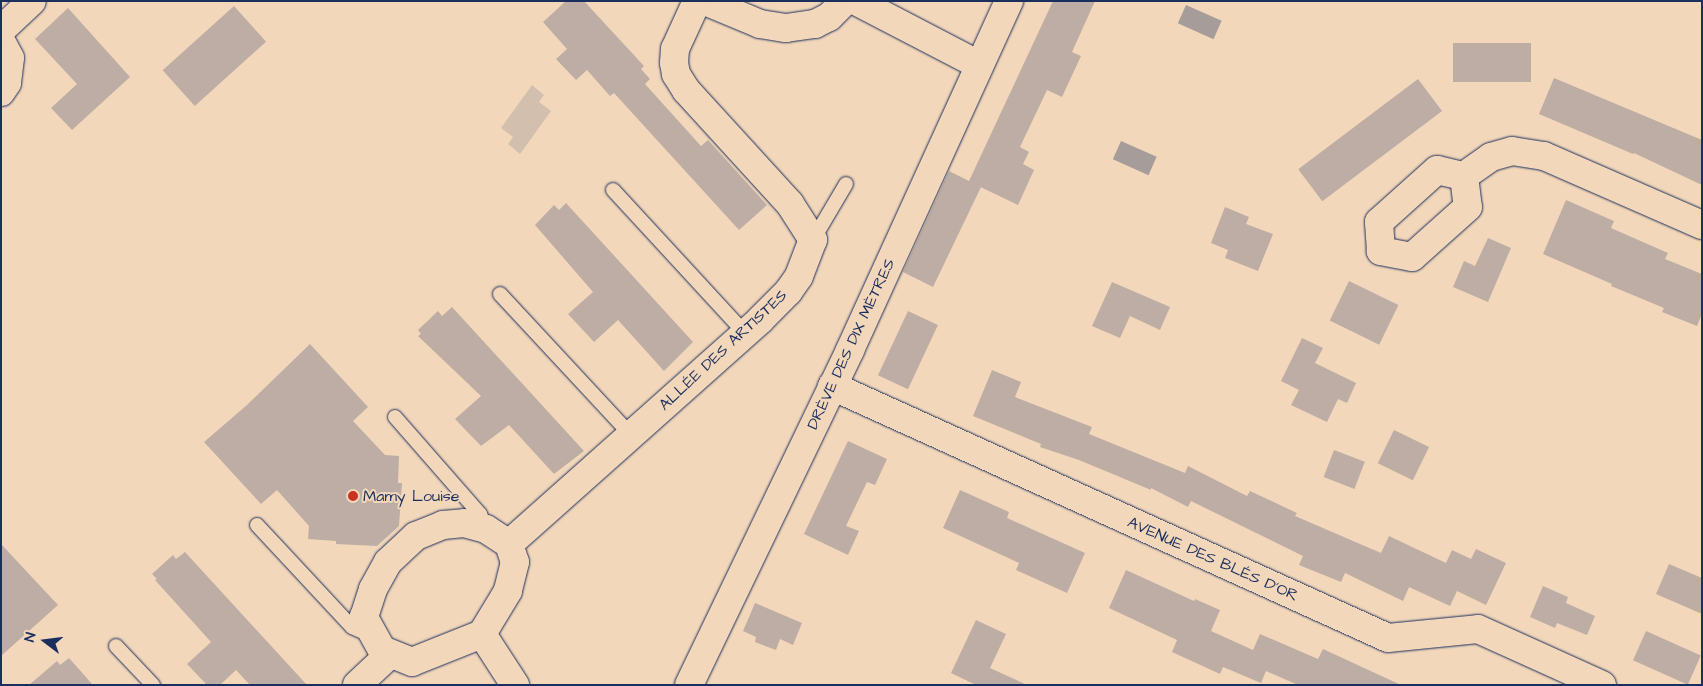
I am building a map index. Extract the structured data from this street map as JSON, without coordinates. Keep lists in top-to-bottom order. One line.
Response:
{"streets":{"street":["DRÈVE DES DIX MÈTRES","ALLÉE DES ARTISTES","AVENUE DES BLÉS D'OR"]},"crossings":[["DRÈVE DES DIX MÈTRES","AVENUE DES BLÉS D'OR"]],"places":["Mamy Louise"],"north":"left"}
